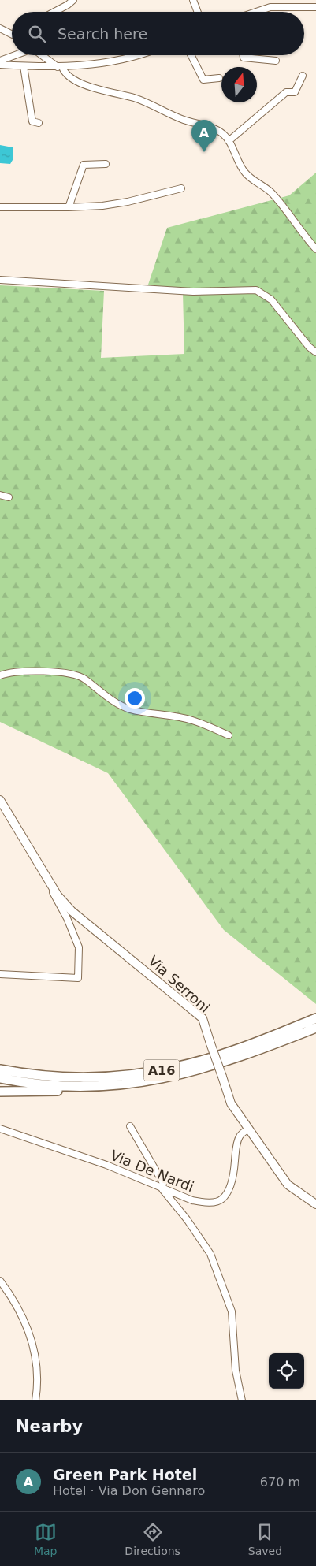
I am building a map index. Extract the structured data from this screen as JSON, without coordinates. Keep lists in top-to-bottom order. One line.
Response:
{"streets":{"highway":["A16"],"main road":["Via Serroni"],"street":["Via De Nardi"]},"crossings":[["Via Serroni","Via De Nardi"]],"north":"top","page":{"search":"Search here","pins":"A","heading":"Nearby","list":[{"mark":"A","name":"Green Park Hotel","note":"Hotel · Via Don Gennaro","value":"670 m"}],"nav":["Map","Directions","Saved"]}}
